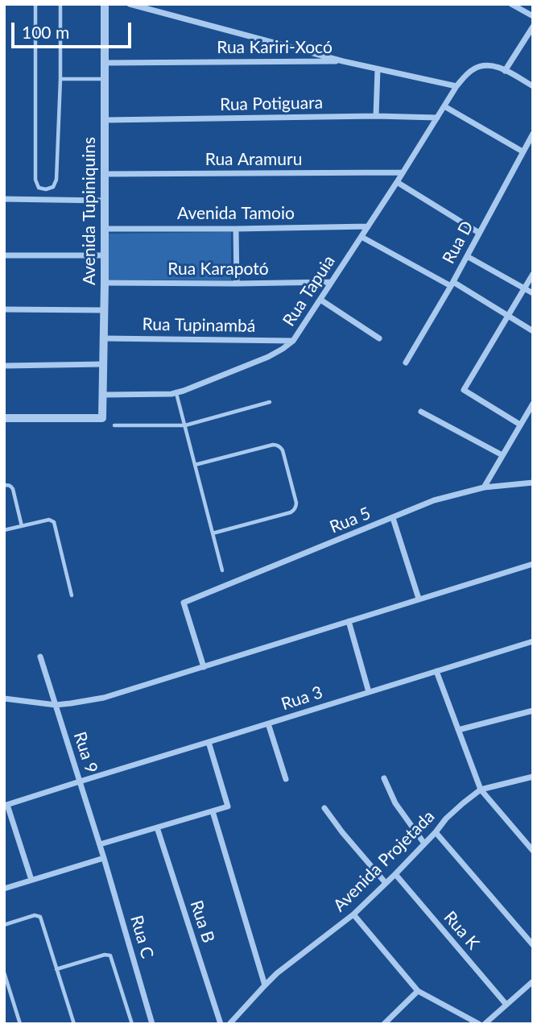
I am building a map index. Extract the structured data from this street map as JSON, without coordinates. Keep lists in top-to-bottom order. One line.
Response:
{"streets":{"street":["Rua Kariri-Xocó","Rua Potiguara","Rua Aramuru","Avenida Tupiniquins","Avenida Tamoio","Rua D","Rua Karapotó","Rua Tapuia","Rua Tupinambá","Rua 5","Rua 3","Rua 9","Avenida Projetada","Rua B","Rua K","Rua C"]},"crossings":[["Rua Kariri-Xocó","Avenida Tupiniquins"],["Rua Potiguara","Avenida Tupiniquins"],["Rua Potiguara","Rua Tapuia"],["Rua Aramuru","Avenida Tupiniquins"],["Rua Aramuru","Rua Tapuia"],["Avenida Tupiniquins","Avenida Tamoio"],["Avenida Tupiniquins","Rua Karapotó"],["Avenida Tupiniquins","Rua Tapuia"],["Avenida Tupiniquins","Rua Tupinambá"],["Avenida Tamoio","Rua Tapuia"],["Rua Karapotó","Rua Tapuia"],["Rua Tapuia","Rua Tupinambá"],["Rua 3","Rua 9"],["Rua 9","Rua C"],["Avenida Projetada","Rua K"]],"scale_bar":"100 m"}
